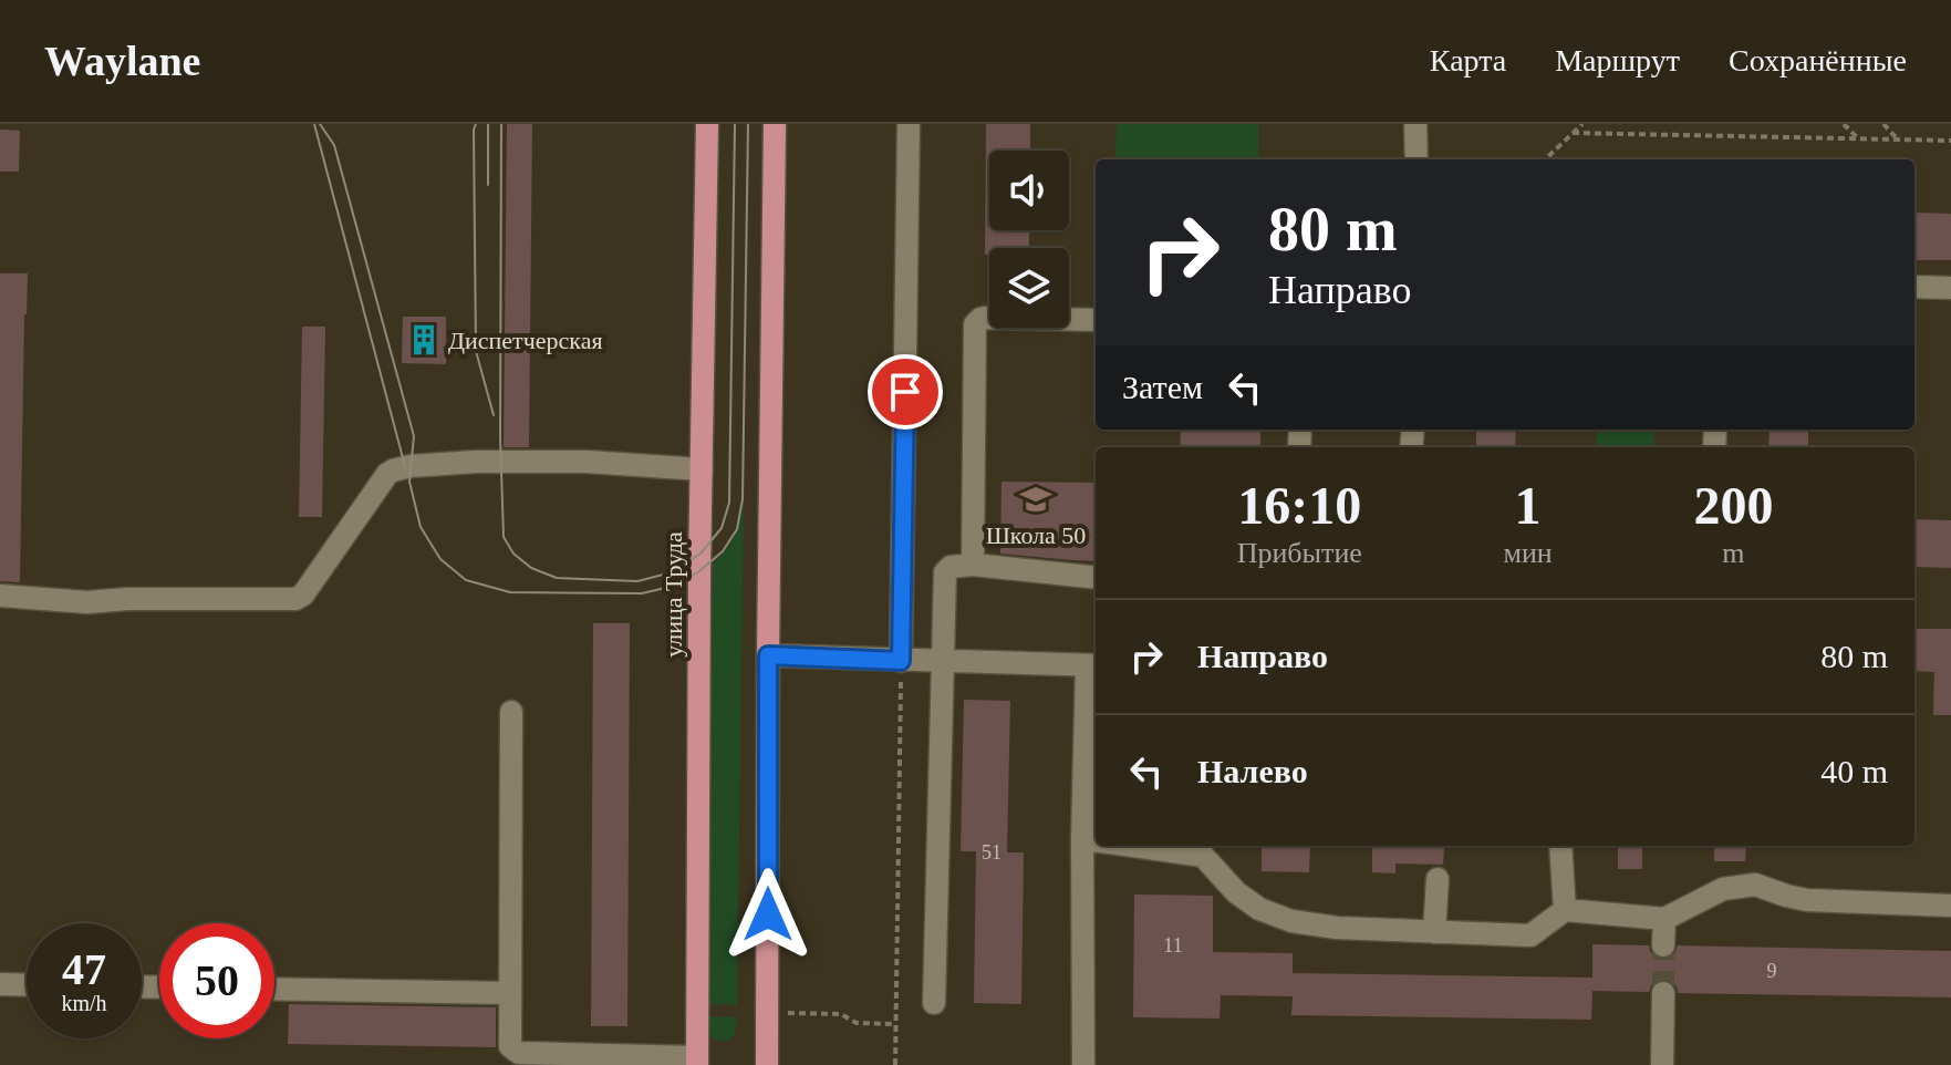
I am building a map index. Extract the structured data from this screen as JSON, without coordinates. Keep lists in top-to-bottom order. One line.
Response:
{"streets":{"main road":["улица Труда"]},"places":{"building":["Диспетчерская"],"school or university":["Школа 50"]},"house_numbers":["51","11","9"],"page":{"header":"Waylane","nav":["Карта","Маршрут","Сохранённые"],"turn":["80 m","Направо"],"then":"Затем","eta":["16:10","Прибытие","1","мин","200","m"],"list":[{"name":"Направо","value":"80 m"},{"name":"Налево","value":"40 m"}],"speed":"47 km/h","limit":"50"}}
